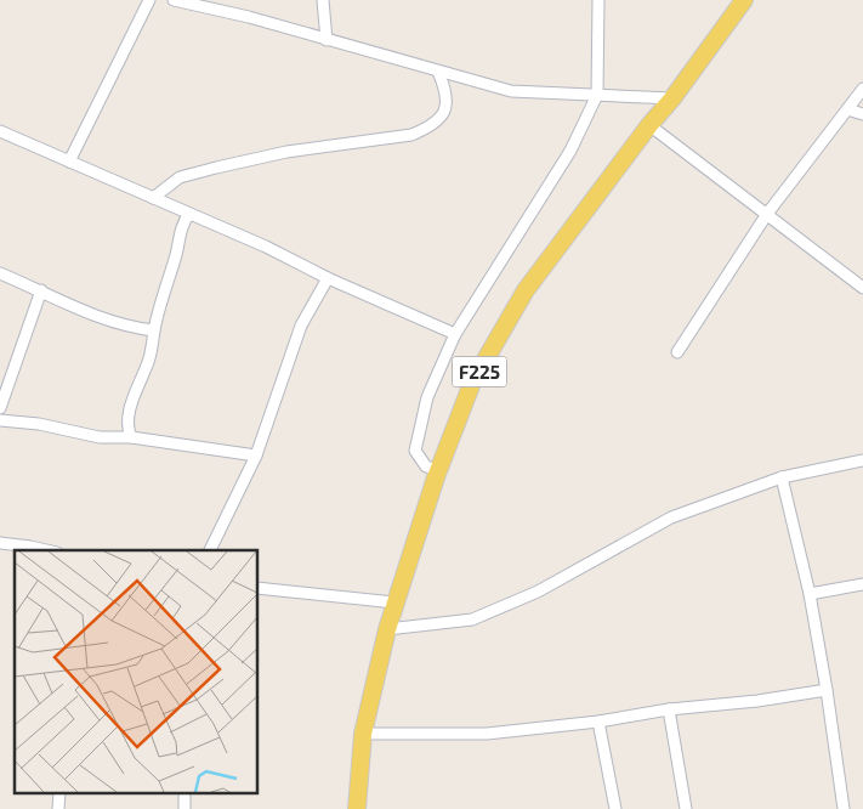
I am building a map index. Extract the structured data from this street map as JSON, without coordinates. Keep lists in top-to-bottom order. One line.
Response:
{"streets":{"main road":["F225"]}}
